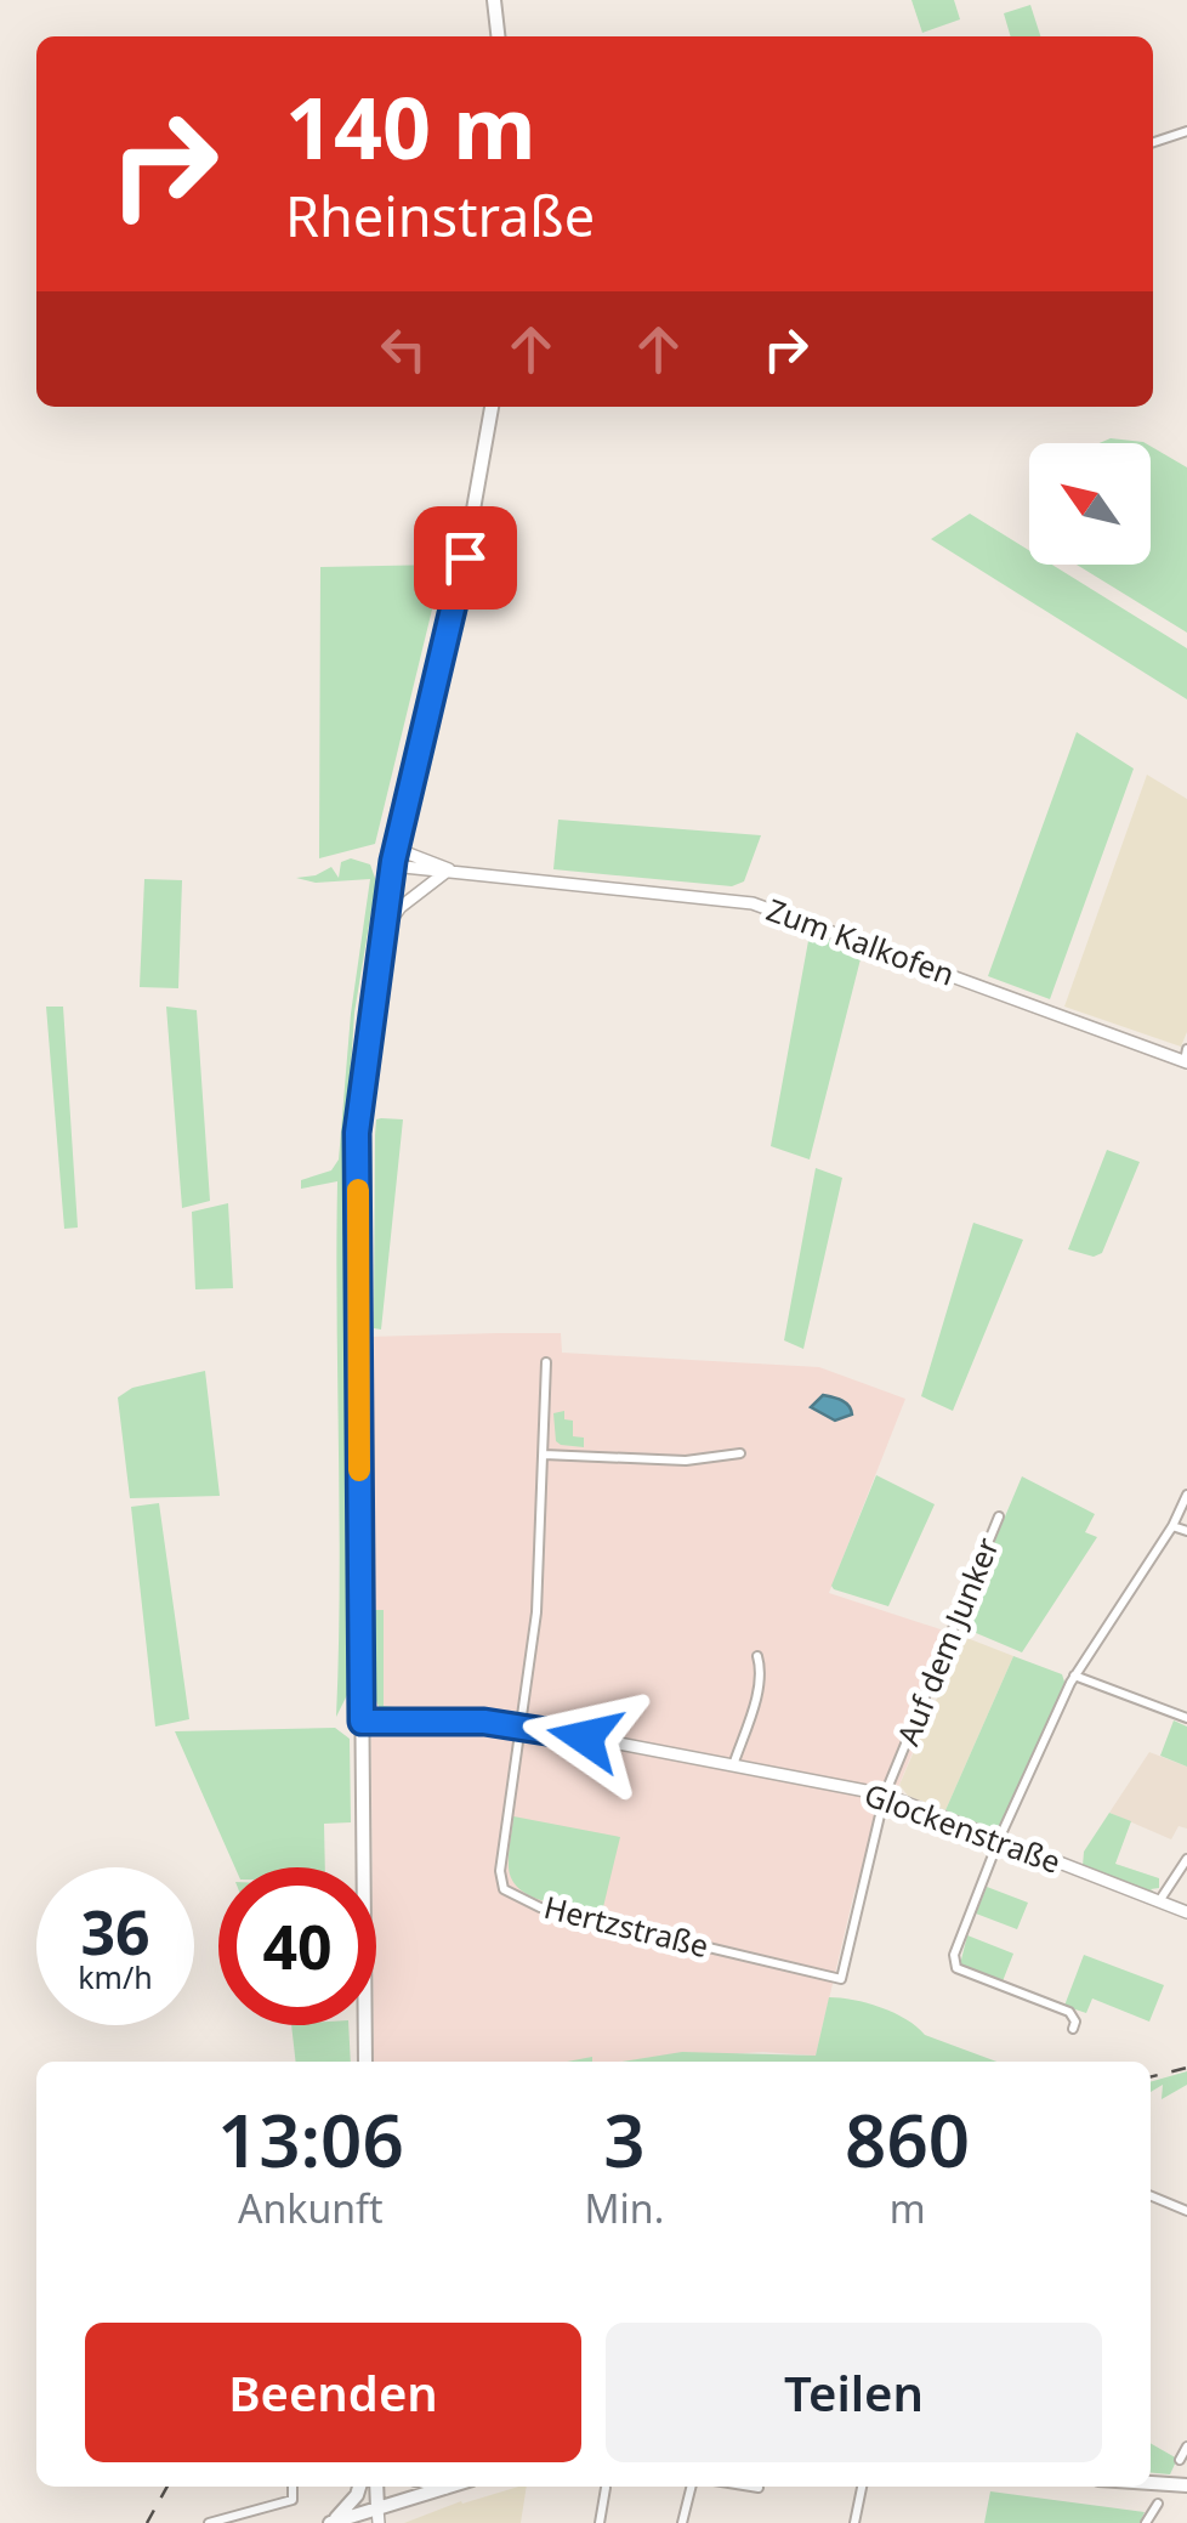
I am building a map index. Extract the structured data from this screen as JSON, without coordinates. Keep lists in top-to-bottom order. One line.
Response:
{"streets":{"street":["Zum Kalkofen","Auf dem Junker","Glockenstraße","Hertzstraße"]},"crossings":[["Auf dem Junker","Glockenstraße"],["Auf dem Junker","Hertzstraße"],["Glockenstraße","Hertzstraße"]],"north":"top left","page":{"turn":["140 m","Rheinstraße"],"speed":"36 km/h","limit":"40","eta":["13:06","Ankunft","3","Min.","860","m"],"buttons":["Beenden","Teilen"]}}
